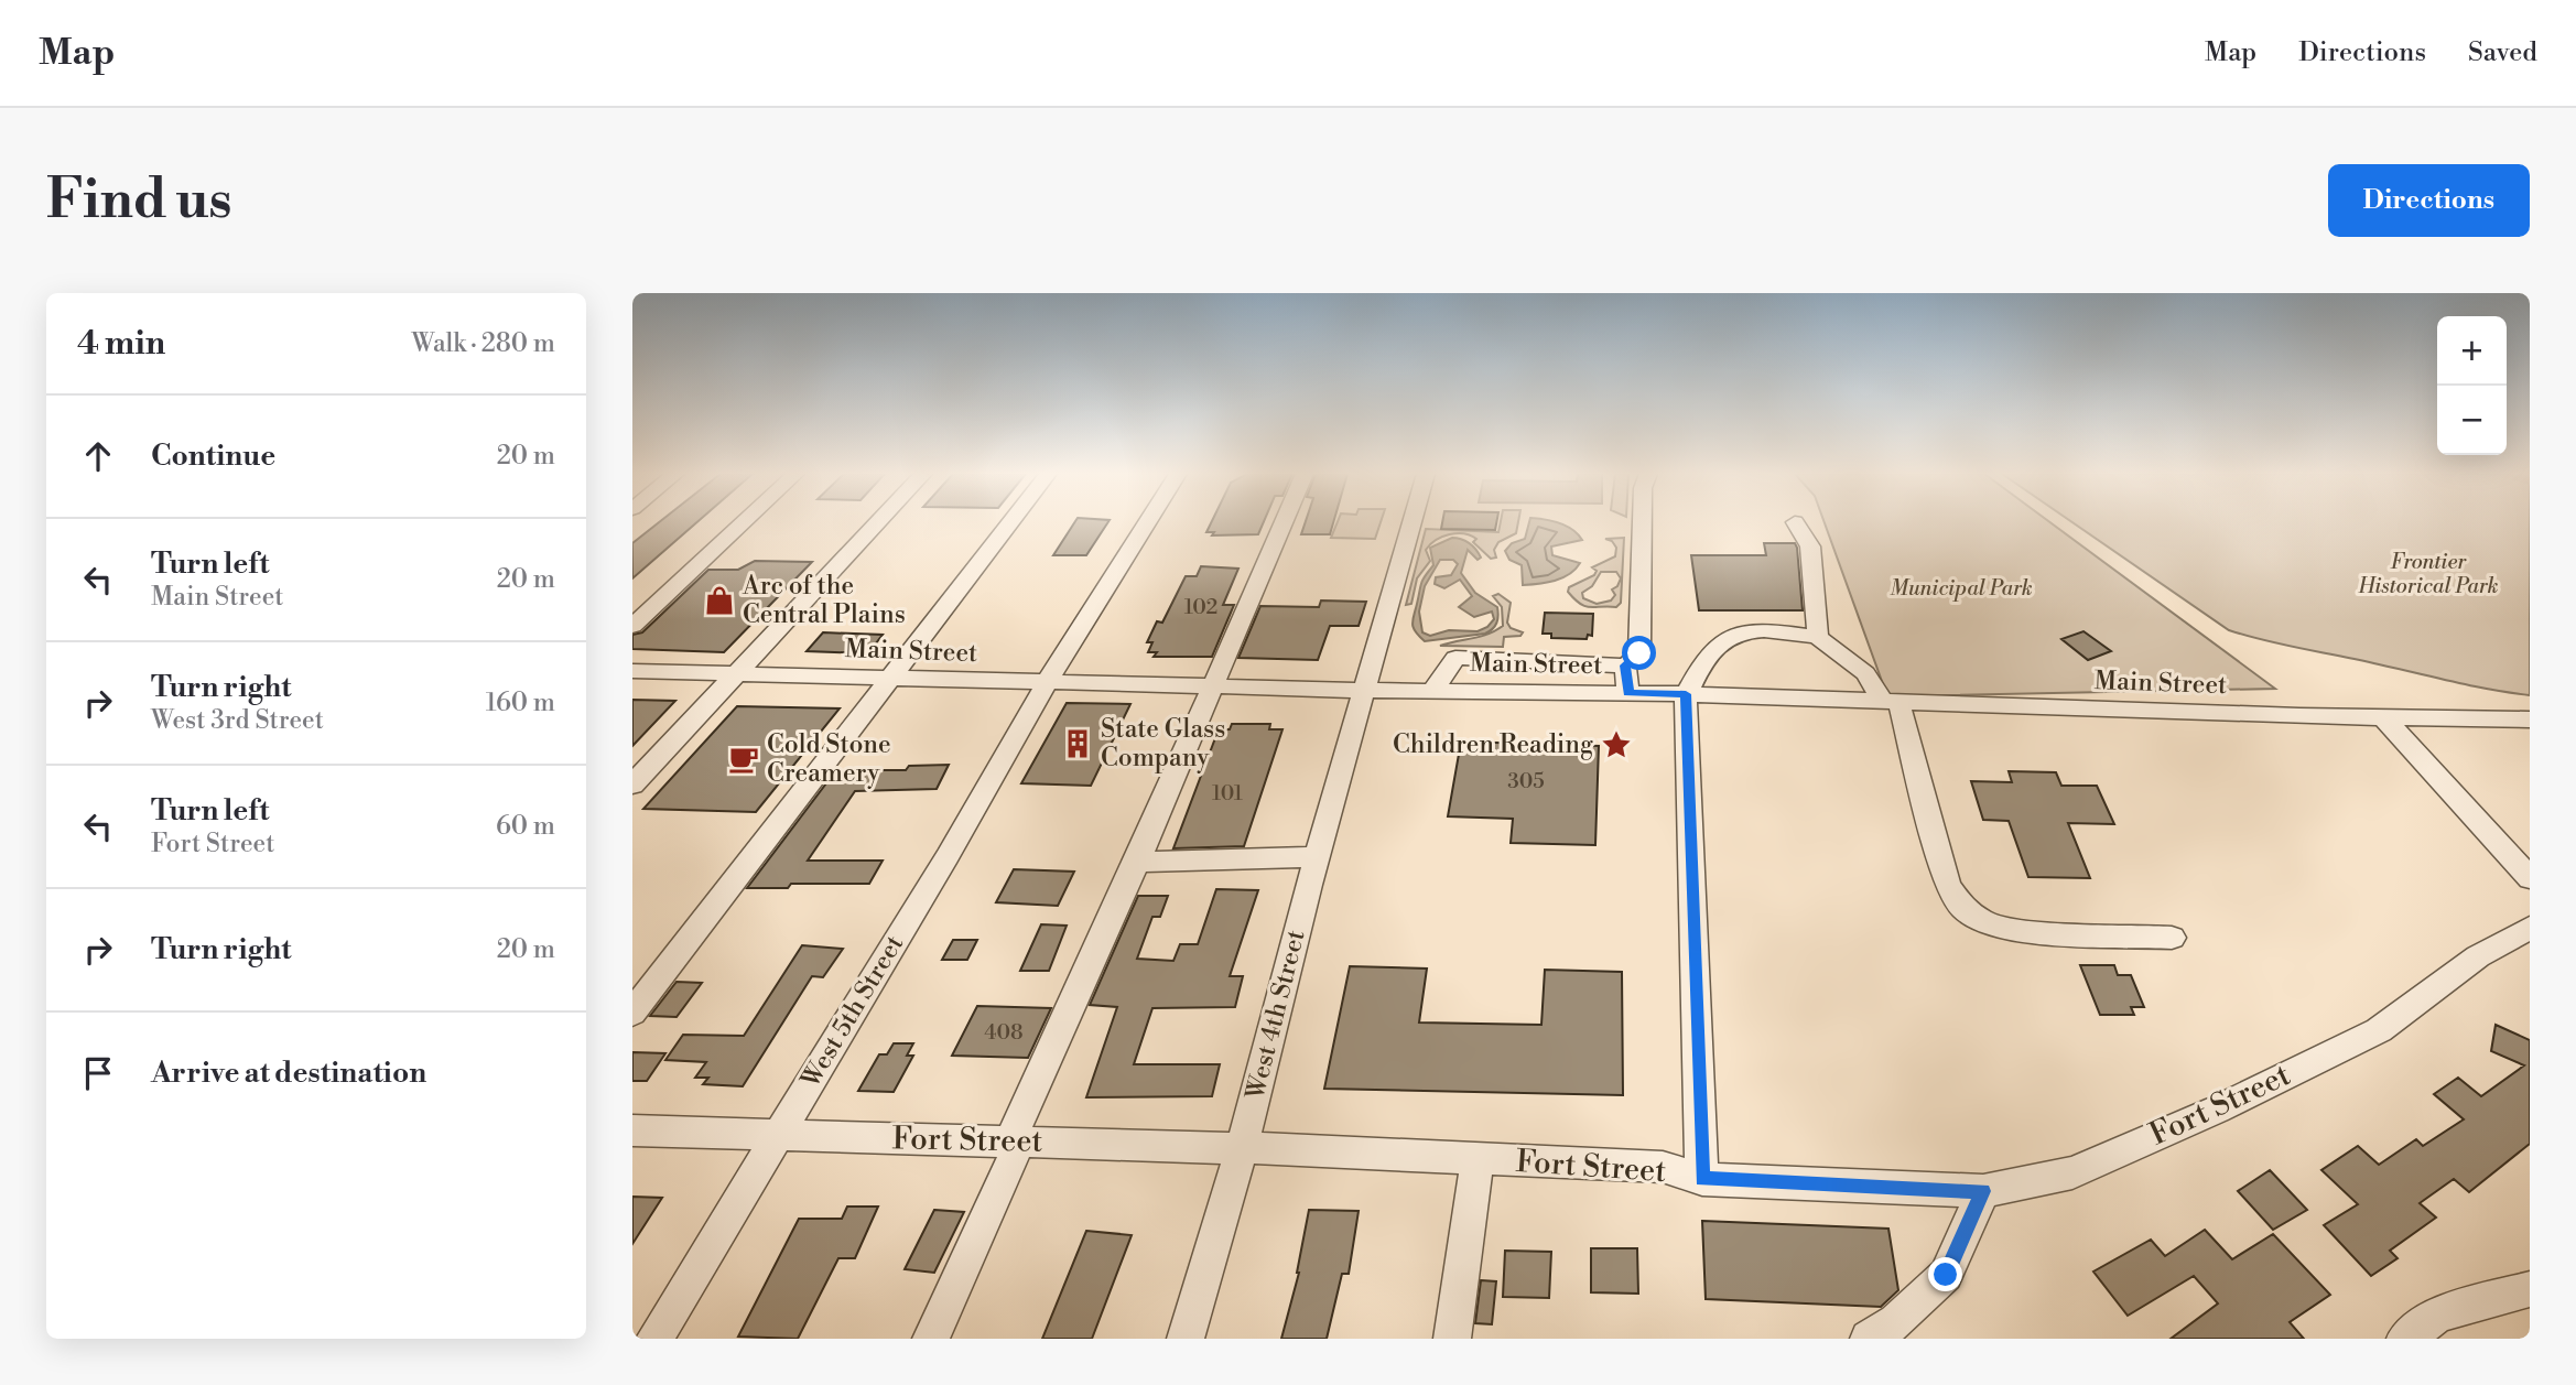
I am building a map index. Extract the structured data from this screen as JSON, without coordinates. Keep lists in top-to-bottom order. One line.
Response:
{"streets":{"street":["Main Street","West 5th Street","West 4th Street","Fort Street"]},"crossings":[["Main Street","West 5th Street"],["Main Street","West 4th Street"],["West 5th Street","Fort Street"],["West 4th Street","Fort Street"]],"parks":["Frontier Historical Park","Municipal Park"],"places":{"shop":["Arc of the Central Plains"],"building":["State Glass Company"],"place":["Children Reading"],"cafe":["Cold Stone Creamery"]},"house_numbers":["102","305","101","408"],"page":{"header":"Map","nav":["Map","Directions","Saved"],"buttons":"Directions","title":"Find us","heading":["4 min","Walk · 280 m"],"map_buttons":["+","−"],"list":[["Continue","20 m"],["Turn left","Main Street","20 m"],["Turn right","West 3rd Street","160 m"],["Turn left","Fort Street","60 m"],["Turn right","20 m"],"Arrive at destination"]}}
